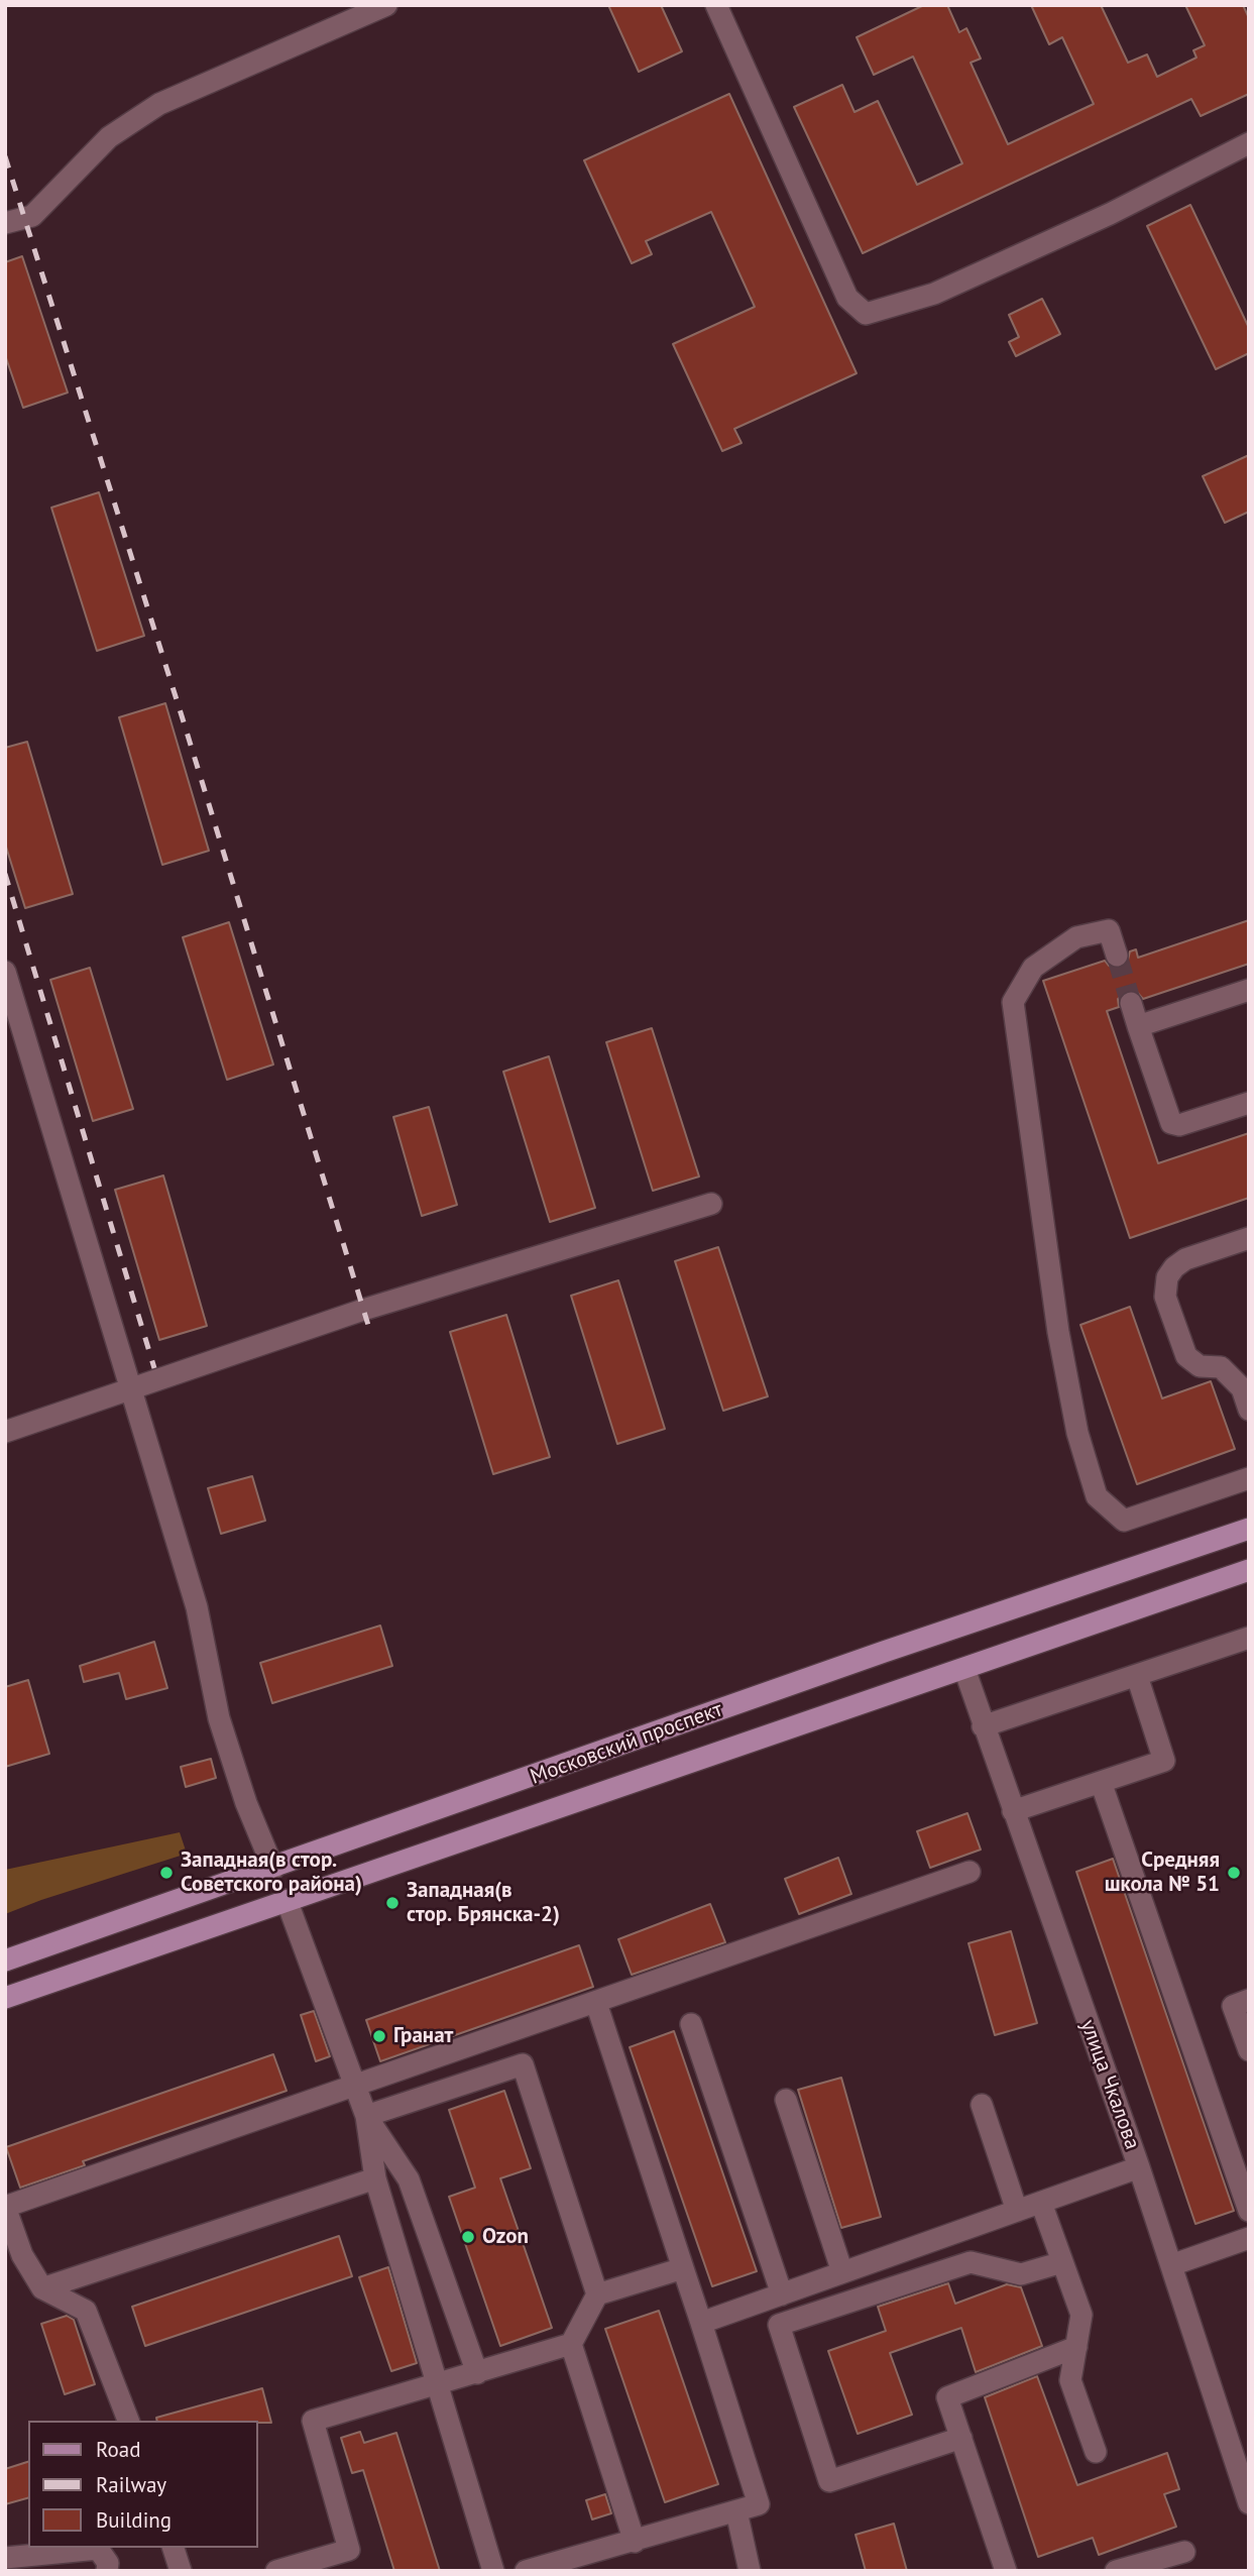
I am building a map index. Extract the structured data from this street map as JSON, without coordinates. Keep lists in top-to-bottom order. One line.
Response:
{"streets":{"main road":["Московский проспект"],"street":["улица Чкалова"]},"crossings":[["Московский проспект","улица Чкалова"]],"places":["Западная(в стор. Советского района)","Средняя школа № 51","Западная(в стор. Брянска-2)","Гранат","Ozon"],"legend":["Road","Railway","Building"]}
